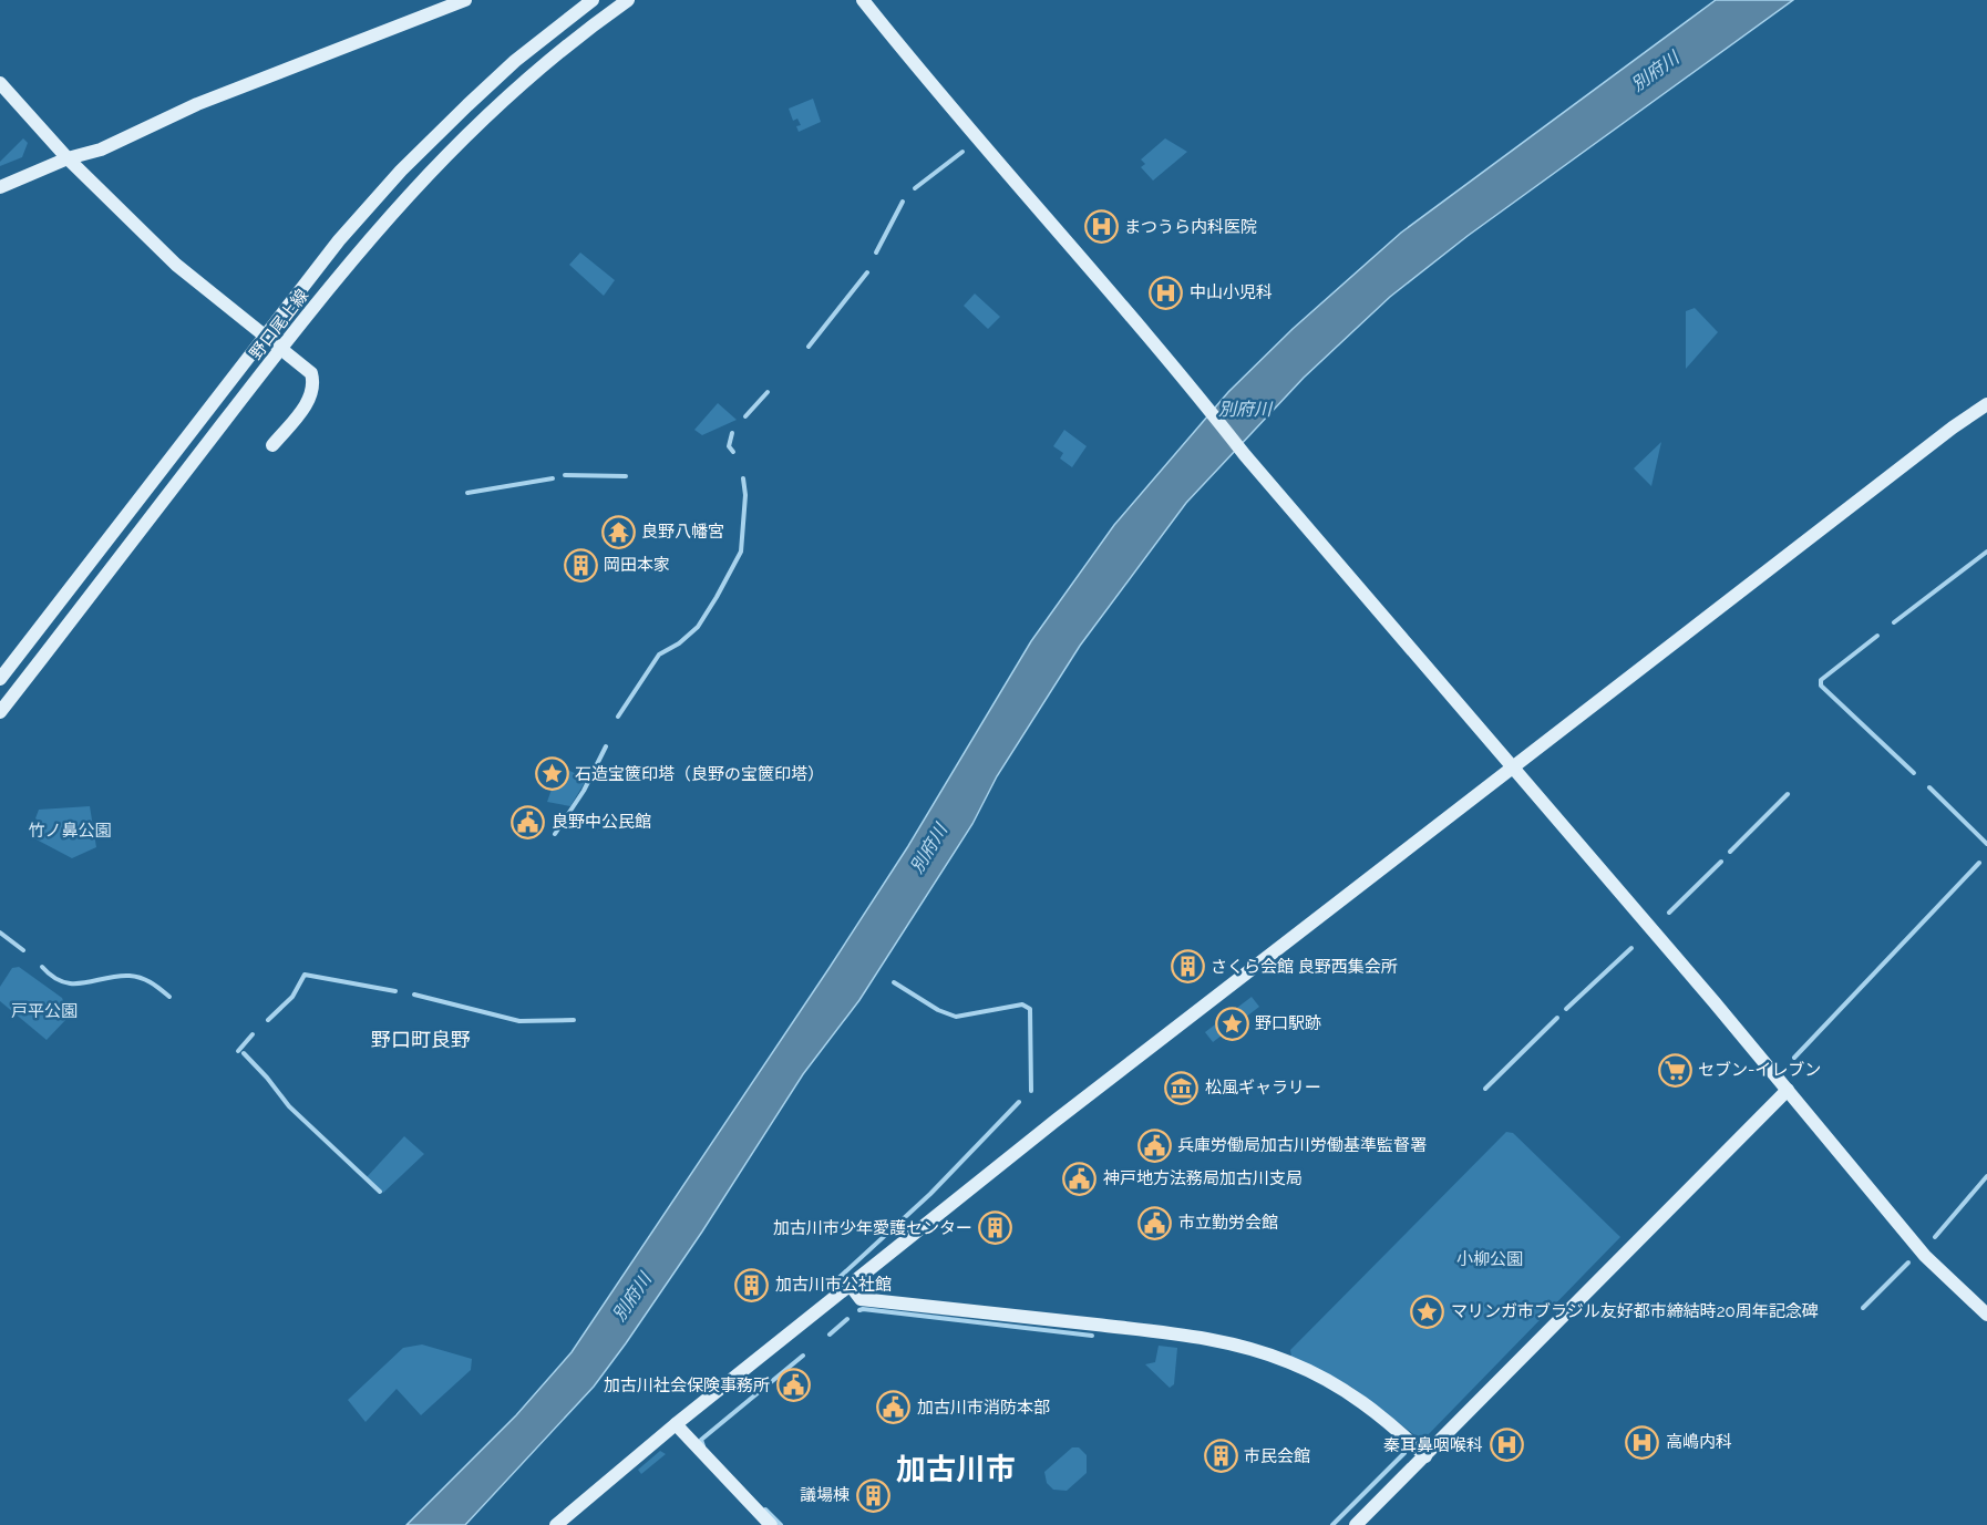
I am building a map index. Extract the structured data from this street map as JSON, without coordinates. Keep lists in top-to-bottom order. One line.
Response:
{"streets":{"street":["野口尾上線"]},"districts":["野口町良野","加古川市"],"water":["別府川"],"parks":["竹ノ鼻公園","戸平公園","小柳公園"],"places":{"hospital":["まつうら内科医院","中山小児科","高嶋内科","秦耳鼻咽喉科"],"temple":["良野八幡宮"],"building":["岡田本家","さくら会館 良野西集会所","加古川市少年愛護センター","加古川市公社館","市民会館","議場棟"],"place":["石造宝篋印塔（良野の宝篋印塔）","野口駅跡","マリンガ市ブラジル友好都市締結時20周年記念碑"],"public building":["良野中公民館","兵庫労働局加古川労働基準監督署","神戸地方法務局加古川支局","市立勤労会館","加古川社会保険事務所","加古川市消防本部"],"supermarket":["セブン-イレブン"],"museum":["松風ギャラリー"]}}
